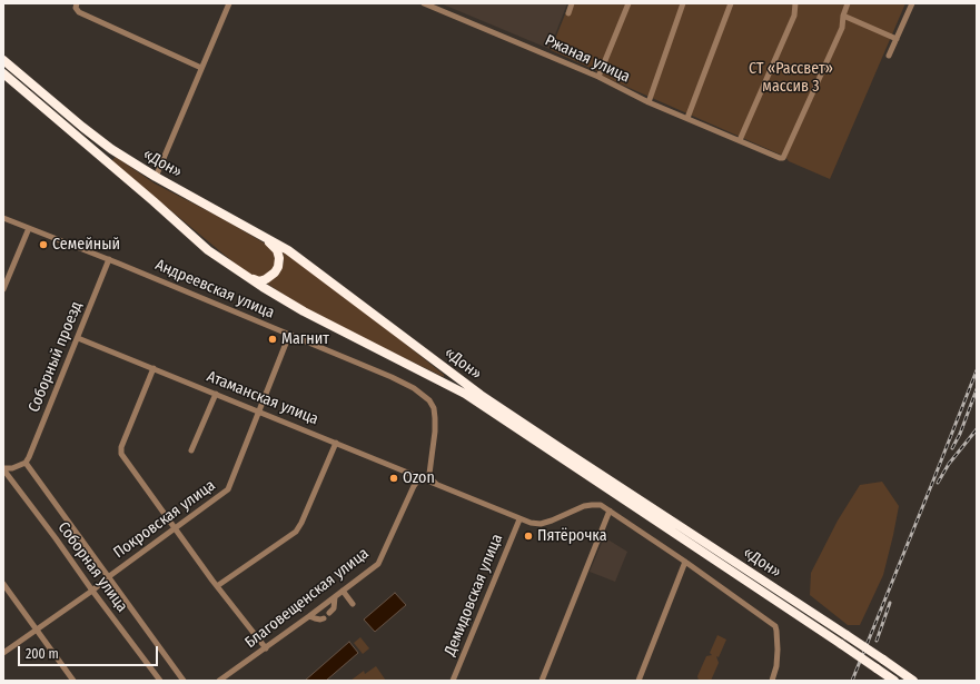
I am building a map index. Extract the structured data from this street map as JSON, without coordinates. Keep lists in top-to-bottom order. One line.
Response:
{"streets":{"highway":["«Дон»"],"street":["Ржаная улица","Андреевская улица","Соборный проезд","Атаманская улица","Покровская улица","Соборная улица","Демидовская улица","Благовещенская улица"]},"crossings":[["Андреевская улица","Соборный проезд"],["Андреевская улица","Атаманская улица"],["Андреевская улица","Покровская улица"],["Соборный проезд","Атаманская улица"],["Соборный проезд","Соборная улица"],["Атаманская улица","Покровская улица"],["Атаманская улица","Демидовская улица"],["Атаманская улица","Благовещенская улица"],["Покровская улица","Соборная улица"]],"parks":["СТ «Рассвет» массив 3"],"places":["Семейный","Магнит","Ozon","Пятёрочка"],"scale_bar":"200 m"}
